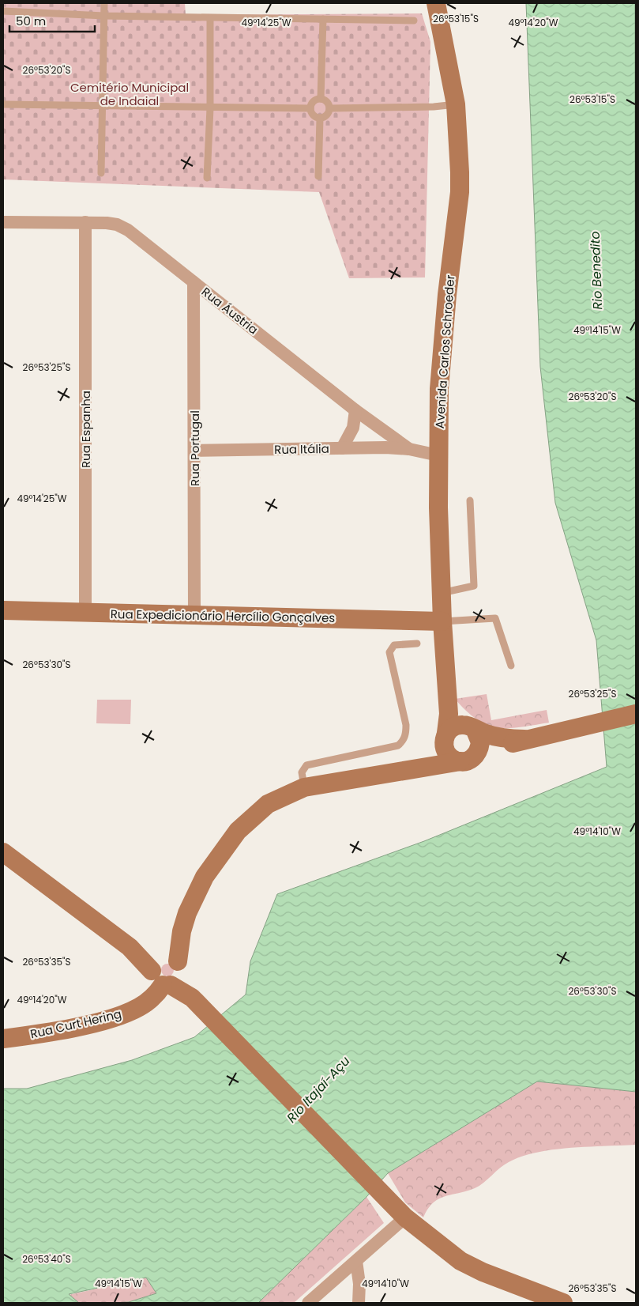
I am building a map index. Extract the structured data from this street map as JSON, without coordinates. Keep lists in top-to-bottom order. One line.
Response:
{"streets":{"main road":["Avenida Carlos Schroeder","Rua Expedicionário Hercílio Gonçalves","Rua Curt Hering"],"street":["Rua Áustria","Rua Espanha","Rua Portugal","Rua Itália"]},"crossings":[["Rua Áustria","Avenida Carlos Schroeder"],["Rua Áustria","Rua Espanha"],["Rua Áustria","Rua Portugal"],["Rua Áustria","Rua Itália"],["Avenida Carlos Schroeder","Rua Expedicionário Hercílio Gonçalves"],["Rua Espanha","Rua Expedicionário Hercílio Gonçalves"],["Rua Portugal","Rua Itália"],["Rua Portugal","Rua Expedicionário Hercílio Gonçalves"]],"water":["Rio Benedito","Rio Itajaí-Açu"],"parks":["Cemitério Municipal de Indaial"],"scale_bar":"50 m","coordinates":["26°53'15\"S","49°14'25\"W","49°14'20\"W","26°53'20\"S","49°14'15\"W","26°53'25\"S","26°53'30\"S","49°14'10\"W","26°53'35\"S","26°53'40\"S"]}
